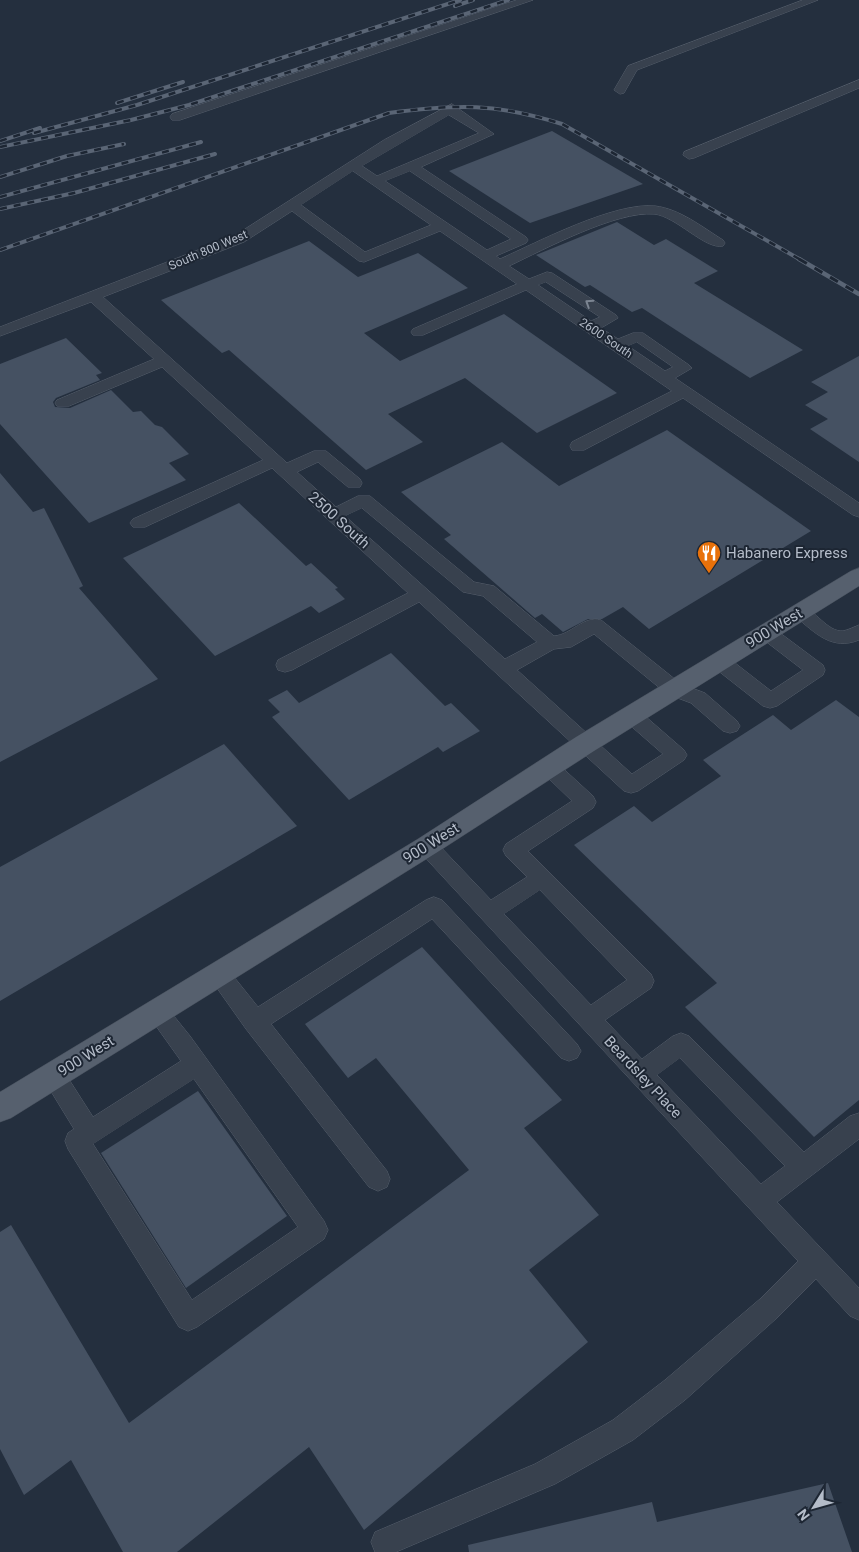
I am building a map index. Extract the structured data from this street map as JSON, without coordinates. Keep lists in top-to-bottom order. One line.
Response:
{"streets":{"main road":["900 West"],"street":["South 800 West","2600 South","2500 South","Beardsley Place"]},"crossings":[["South 800 West","2600 South"],["South 800 West","2500 South"],["2500 South","900 West"],["900 West","Beardsley Place"]],"places":{"restaurant":["Habanero Express"]},"north":"bottom left"}
